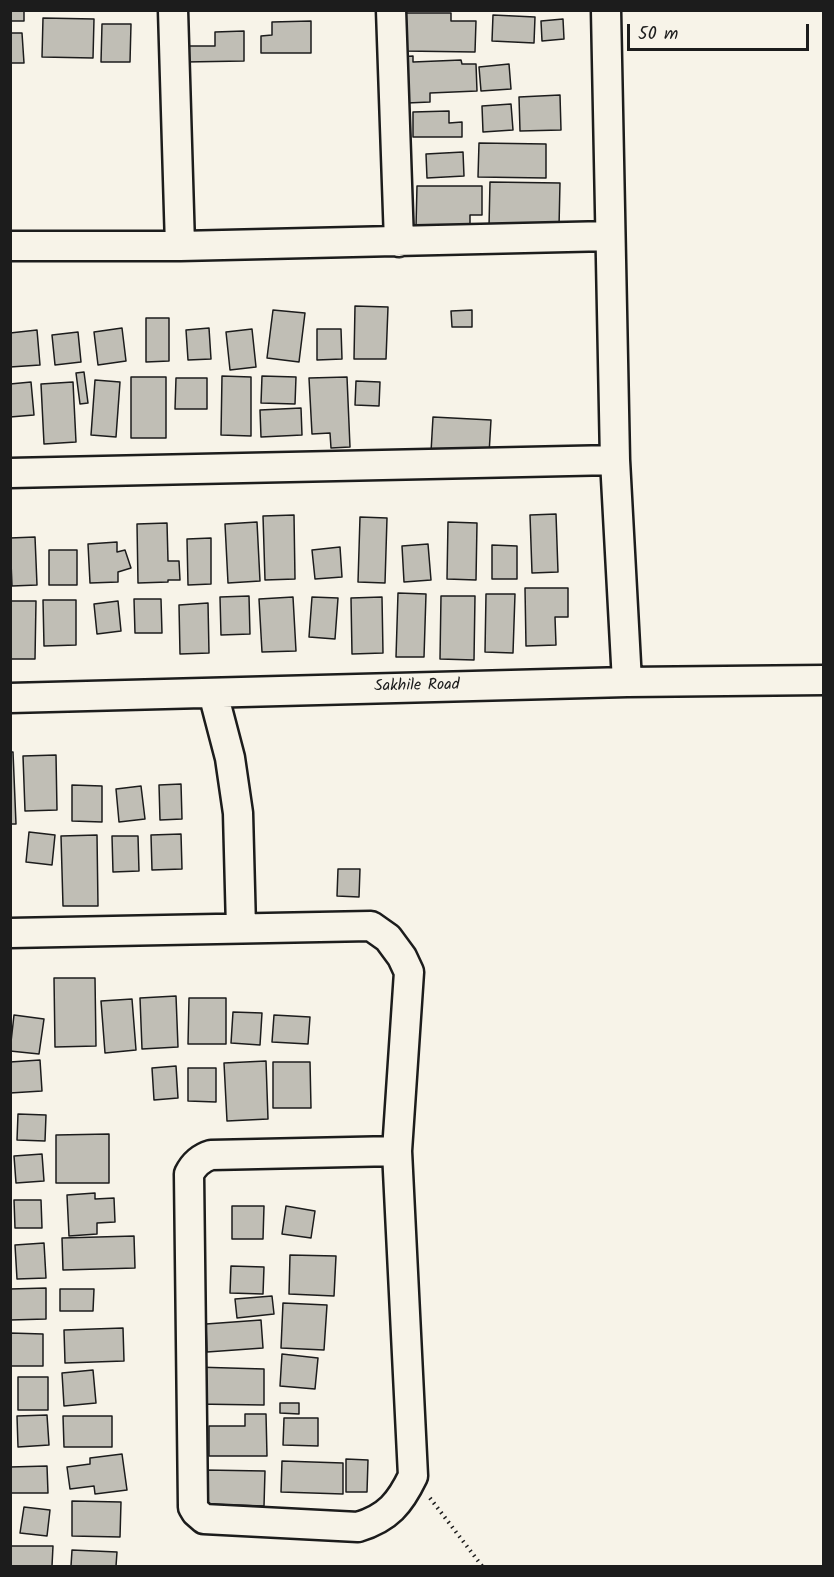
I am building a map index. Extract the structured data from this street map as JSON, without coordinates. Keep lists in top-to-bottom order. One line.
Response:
{"streets":{"street":["Sakhile Road"]},"scale_bar":"50 m"}
